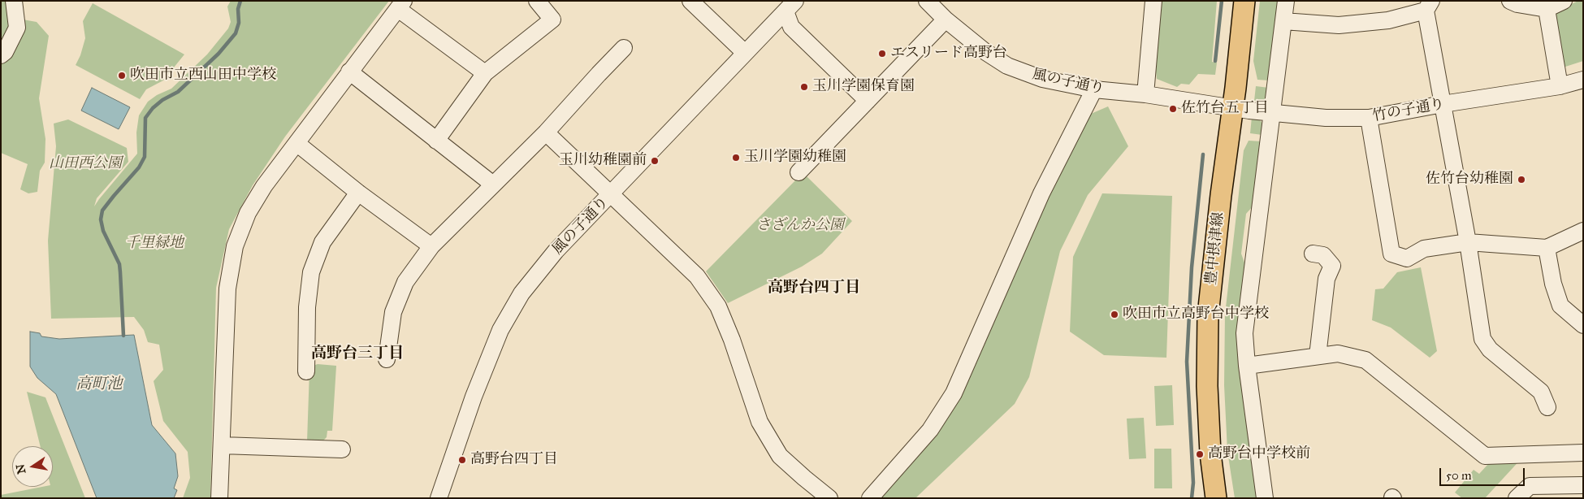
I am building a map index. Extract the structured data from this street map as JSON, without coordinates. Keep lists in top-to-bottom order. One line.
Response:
{"streets":{"main road":["豊中摂津線"],"street":["風の子通り","竹の子通り"]},"crossings":[["風の子通り","竹の子通り"],["風の子通り","豊中摂津線"],["竹の子通り","豊中摂津線"]],"districts":["高野台四丁目","高野台三丁目"],"water":["高町池"],"parks":["山田西公園","さざんか公園","千里緑地"],"places":["エスリード高野台","吹田市立西山田中学校","玉川学園保育園","佐竹台五丁目","玉川学園幼稚園","玉川幼稚園前","佐竹台幼稚園","吹田市立高野台中学校","高野台中学校前","高野台四丁目"],"scale_bar":"50 m","north":"left"}
